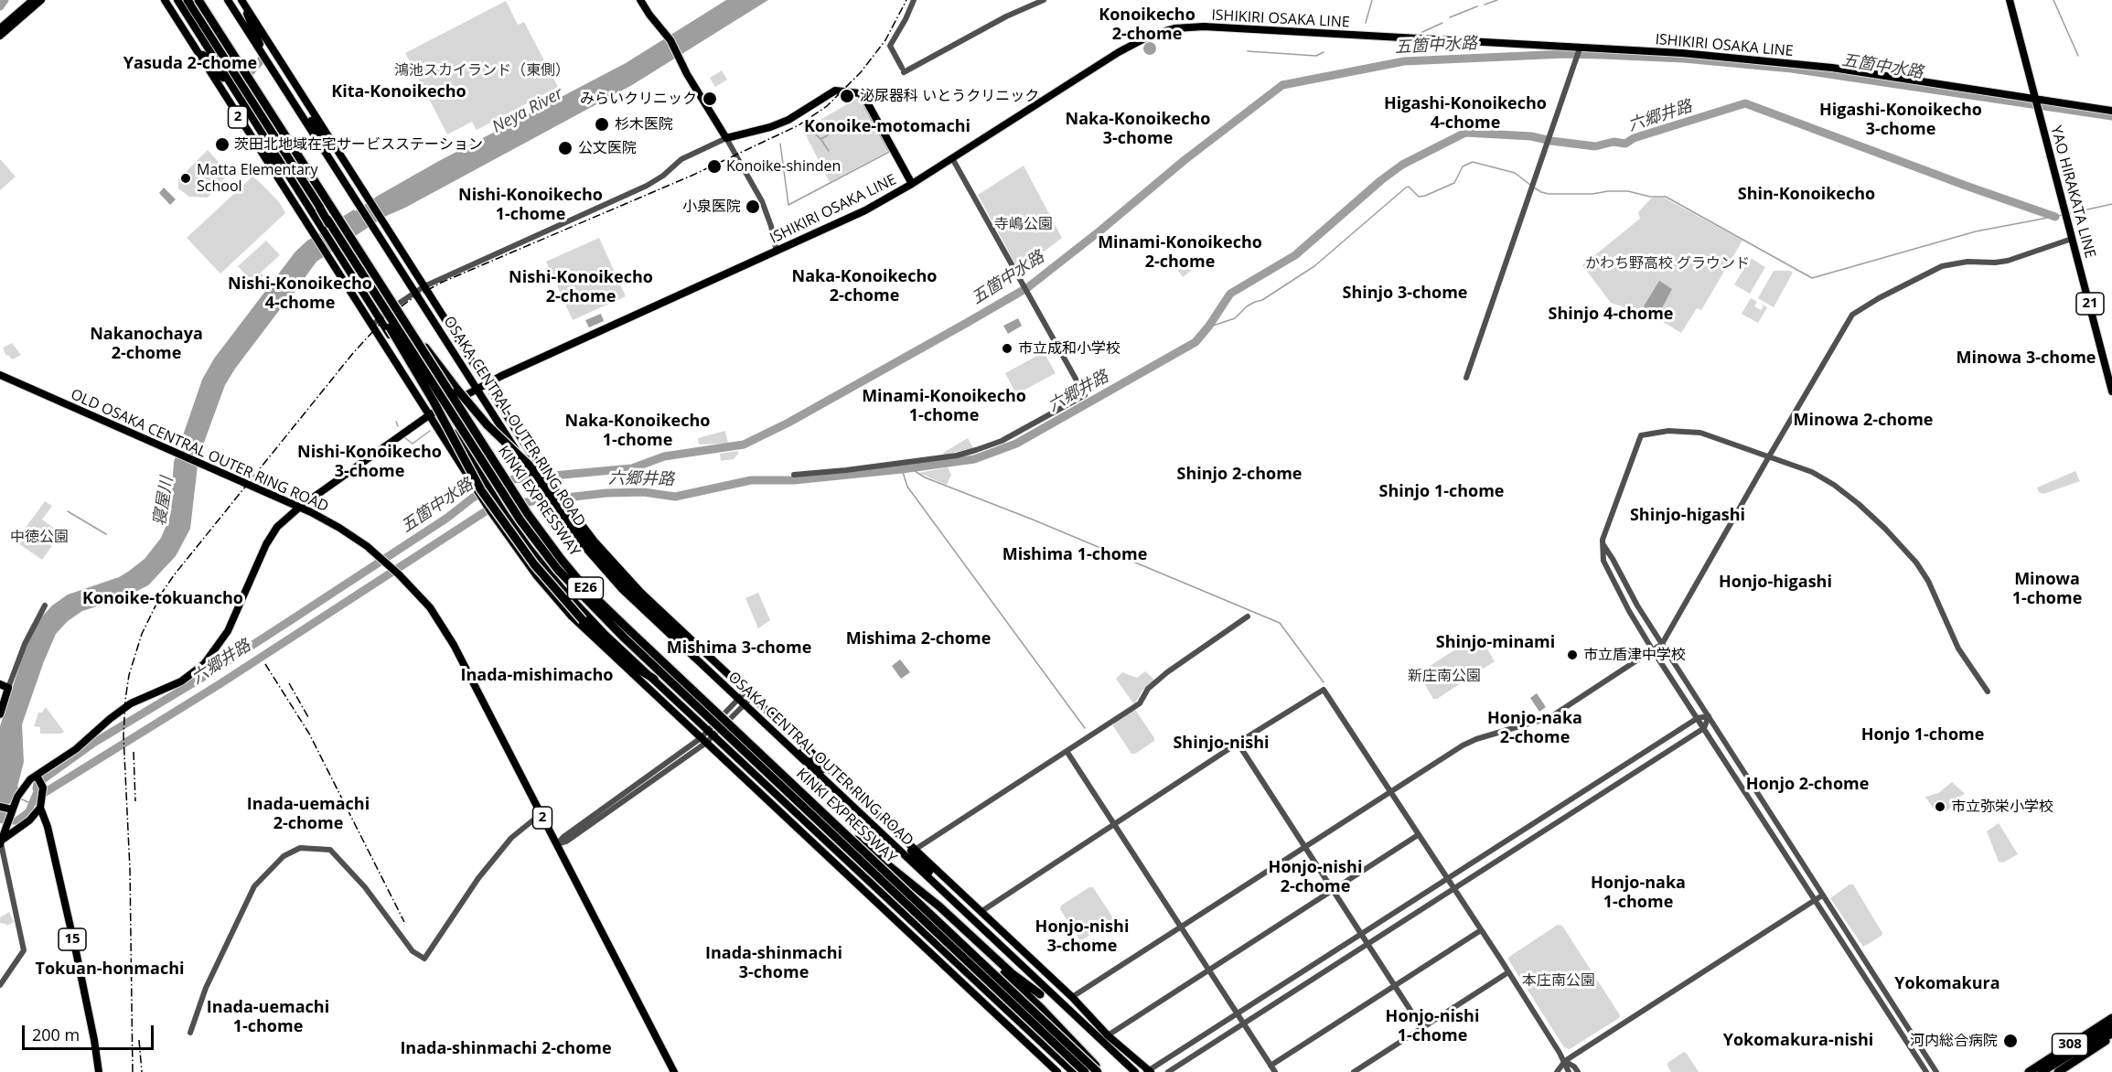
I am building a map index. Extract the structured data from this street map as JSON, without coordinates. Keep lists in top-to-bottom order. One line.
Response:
{"streets":{"highway":["KINKI EXPRESSWAY","E26","308"],"main road":["ISHIKIRI OSAKA LINE","2","YAO HIRAKATA LINE","21","OSAKA CENTRAL OUTER RING ROAD","OLD OSAKA CENTRAL OUTER RING ROAD","15"]},"crossings":[["ISHIKIRI OSAKA LINE","2"],["ISHIKIRI OSAKA LINE","YAO HIRAKATA LINE"],["ISHIKIRI OSAKA LINE","OSAKA CENTRAL OUTER RING ROAD"],["ISHIKIRI OSAKA LINE","OLD OSAKA CENTRAL OUTER RING ROAD"],["ISHIKIRI OSAKA LINE","15"]],"districts":["Konoikecho 2-chome","Yasuda 2-chome","Kita-Konoikecho","Higashi-Konoikecho 4-chome","Higashi-Konoikecho 3-chome","Naka-Konoikecho 3-chome","Konoike-motomachi","Shin-Konoikecho","Nishi-Konoikecho 1-chome","Minami-Konoikecho 2-chome","Naka-Konoikecho 2-chome","Nishi-Konoikecho 2-chome","Nishi-Konoikecho 4-chome","Shinjo 3-chome","Shinjo 4-chome","Nakanochaya 2-chome","Minowa 3-chome","Minami-Konoikecho 1-chome","Minowa 2-chome","Naka-Konoikecho 1-chome","Nishi-Konoikecho 3-chome","Shinjo 2-chome","Shinjo 1-chome","Shinjo-higashi","Mishima 1-chome","Minowa 1-chome","Honjo-higashi","Konoike-tokuancho","Mishima 2-chome","Shinjo-minami","Mishima 3-chome","Inada-mishimacho","Honjo-naka 2-chome","Honjo 1-chome","Shinjo-nishi","Honjo 2-chome","Inada-uemachi 2-chome","Honjo-nishi 2-chome","Honjo-naka 1-chome","Honjo-nishi 3-chome","Inada-shinmachi 3-chome","Tokuan-honmachi","Yokomakura","Inada-uemachi 1-chome","Honjo-nishi 1-chome","Yokomakura-nishi","Inada-shinmachi 2-chome"],"water":["五箇中水路","Neya River","六郷井路","寝屋川"],"parks":["鴻池スカイランド（東側）","寺嶋公園","かわち野高校 グラウンド","中徳公園","新庄南公園","本庄南公園"],"places":["泌尿器科 いとうクリニック","みらいクリニック","杉木医院","茨田北地域在宅サービスステーション","公文医院","Konoike-shinden","Matta Elementary School","小泉医院","市立成和小学校","市立盾津中学校","市立弥栄小学校","河内総合病院"],"scale_bar":"200 m"}
